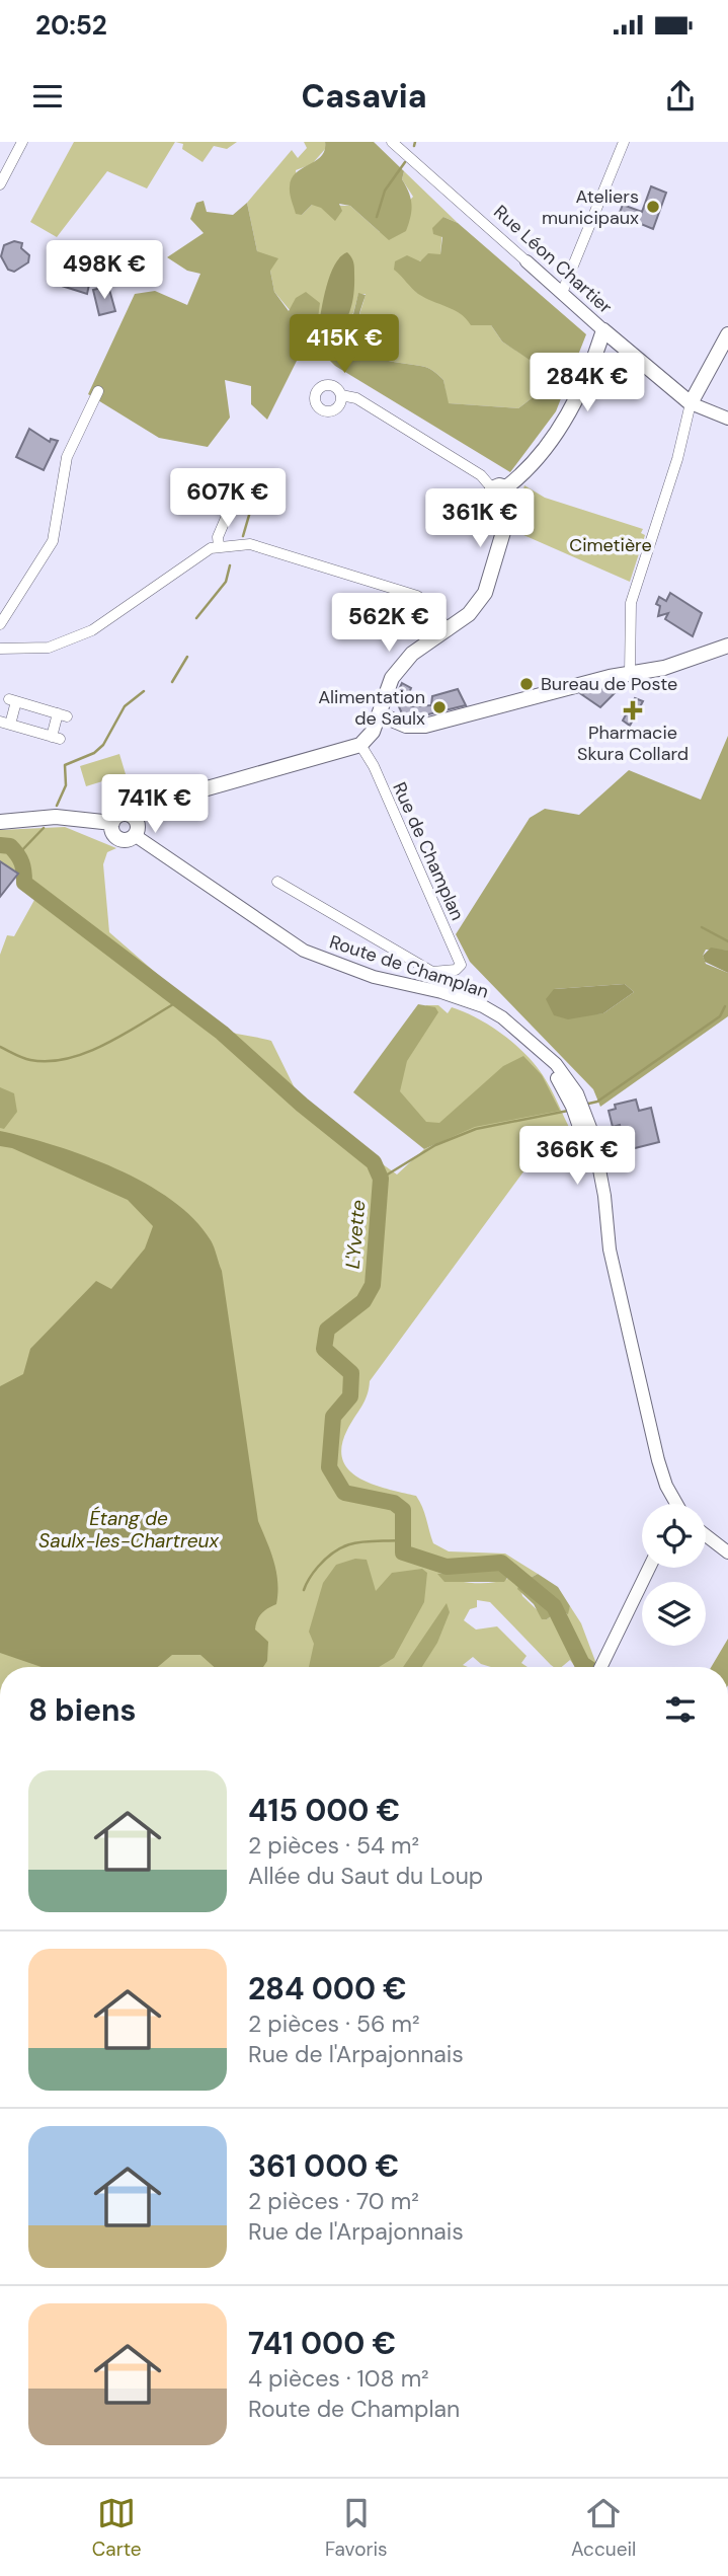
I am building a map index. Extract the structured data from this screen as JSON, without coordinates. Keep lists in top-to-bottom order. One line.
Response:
{"streets":{"main road":["Rue Léon Chartier"],"street":["Rue de Champlan","Route de Champlan"]},"water":["L'Yvette","Étang de Saulx-les-Chartreux"],"parks":["Cimetière"],"places":{"other":["Ateliers municipaux","Bureau de Poste","Alimentation de Saulx"],"health":["Pharmacie Skura Collard"]},"page":{"status":"20:52","header":"Casavia","price":["498K €","415K €","284K €","607K €","361K €","562K €","741K €","366K €"],"heading":"8 biens","list":[{"name":"415 000 €","note":"2 pièces · 54 m² · Allée du Saut du Loup"},{"name":"284 000 €","note":"2 pièces · 56 m² · Rue de l'Arpajonnais"},{"name":"361 000 €","note":"2 pièces · 70 m² · Rue de l'Arpajonnais"},{"name":"741 000 €","note":"4 pièces · 108 m² · Route de Champlan"}],"tabs":["Carte","Favoris","Accueil"]}}
